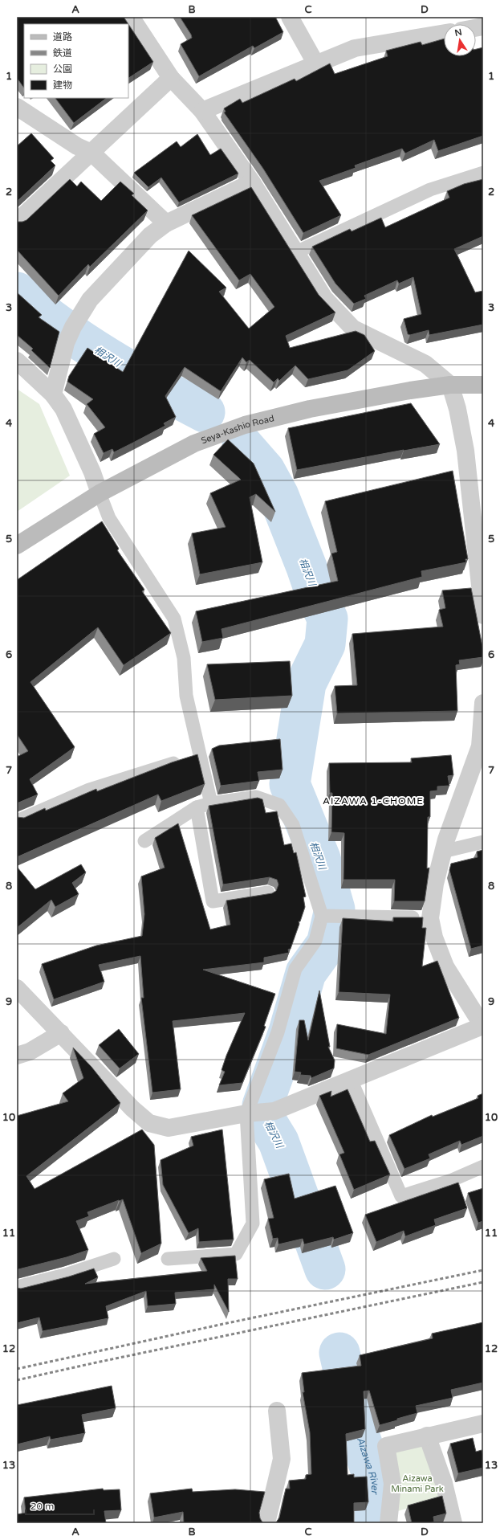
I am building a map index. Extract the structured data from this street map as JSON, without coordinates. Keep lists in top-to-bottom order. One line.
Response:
{"streets":{"main road":["Seya-Kashio Road"]},"districts":["AIZAWA 1-CHOME"],"water":["相沢川","Aizawa River"],"parks":["Aizawa Minami Park"],"legend":["道路","鉄道","公園","建物"],"scale_bar":"20 m","north":"top","grid":{"columns":["A","B","C","D"],"rows":["1","2","3","4","5","6","7","8","9","10","11","12","13"]}}
